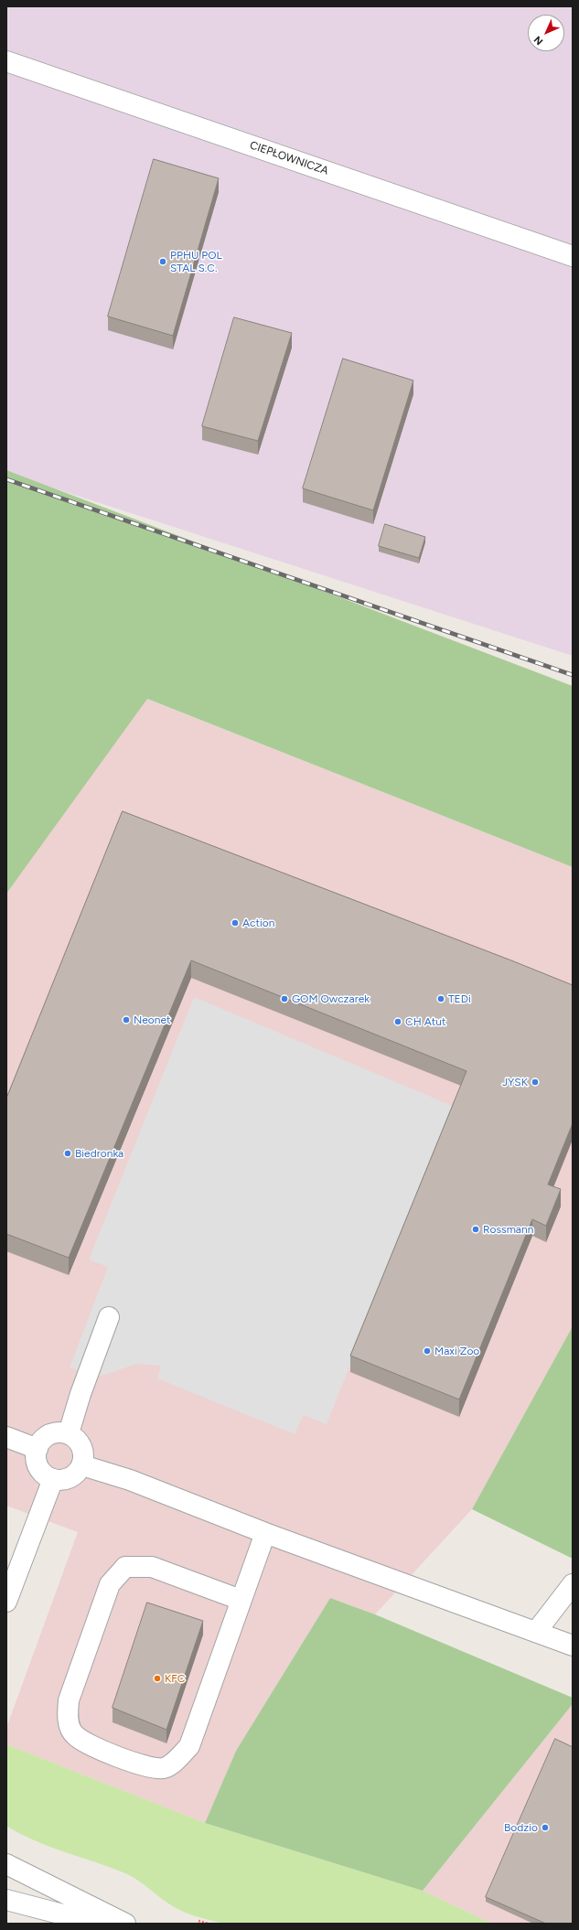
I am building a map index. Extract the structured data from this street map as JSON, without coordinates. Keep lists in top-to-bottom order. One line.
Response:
{"streets":{"street":["CIEPŁOWNICZA"]},"places":["PPHU POL STAL S.C.","Action","GOM Owczarek","TEDi","Neonet","CH Atut","JYSK","Biedronka","Rossmann","Maxi Zoo","KFC","Bodzio"],"north":"bottom left"}
